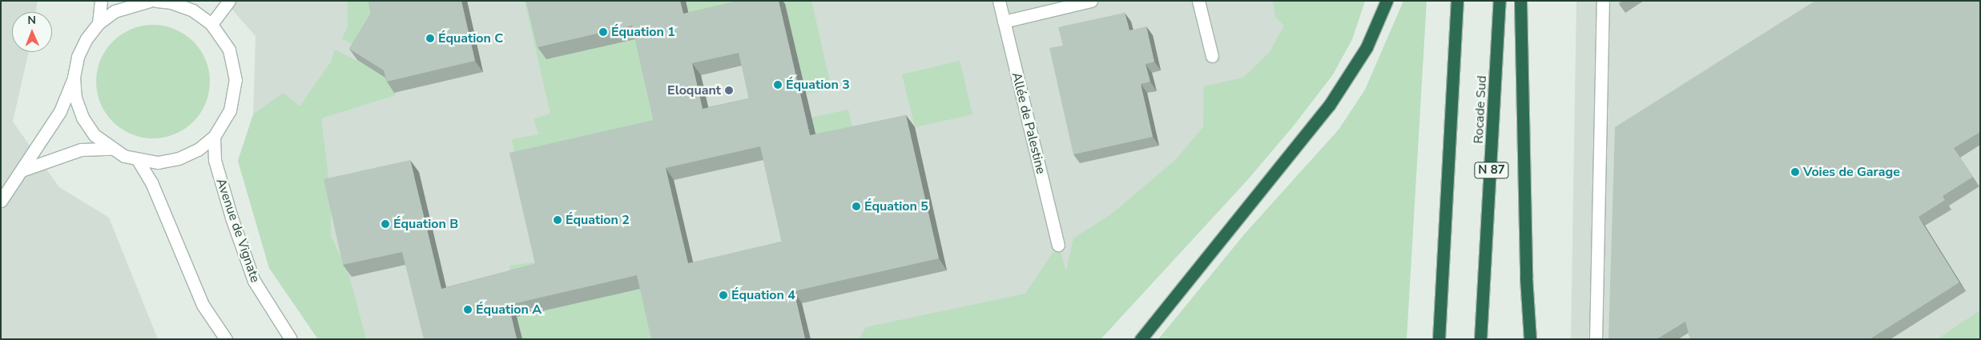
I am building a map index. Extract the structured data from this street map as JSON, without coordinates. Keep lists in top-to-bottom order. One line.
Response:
{"streets":{"highway":["Rocade Sud","N 87"],"street":["Allée de Palestine","Avenue de Vignate"]},"places":["Équation 1","Équation C","Équation 3","Eloquant","Voies de Garage","Équation 5","Équation 2","Équation B","Équation 4","Équation A"],"north":"top"}
